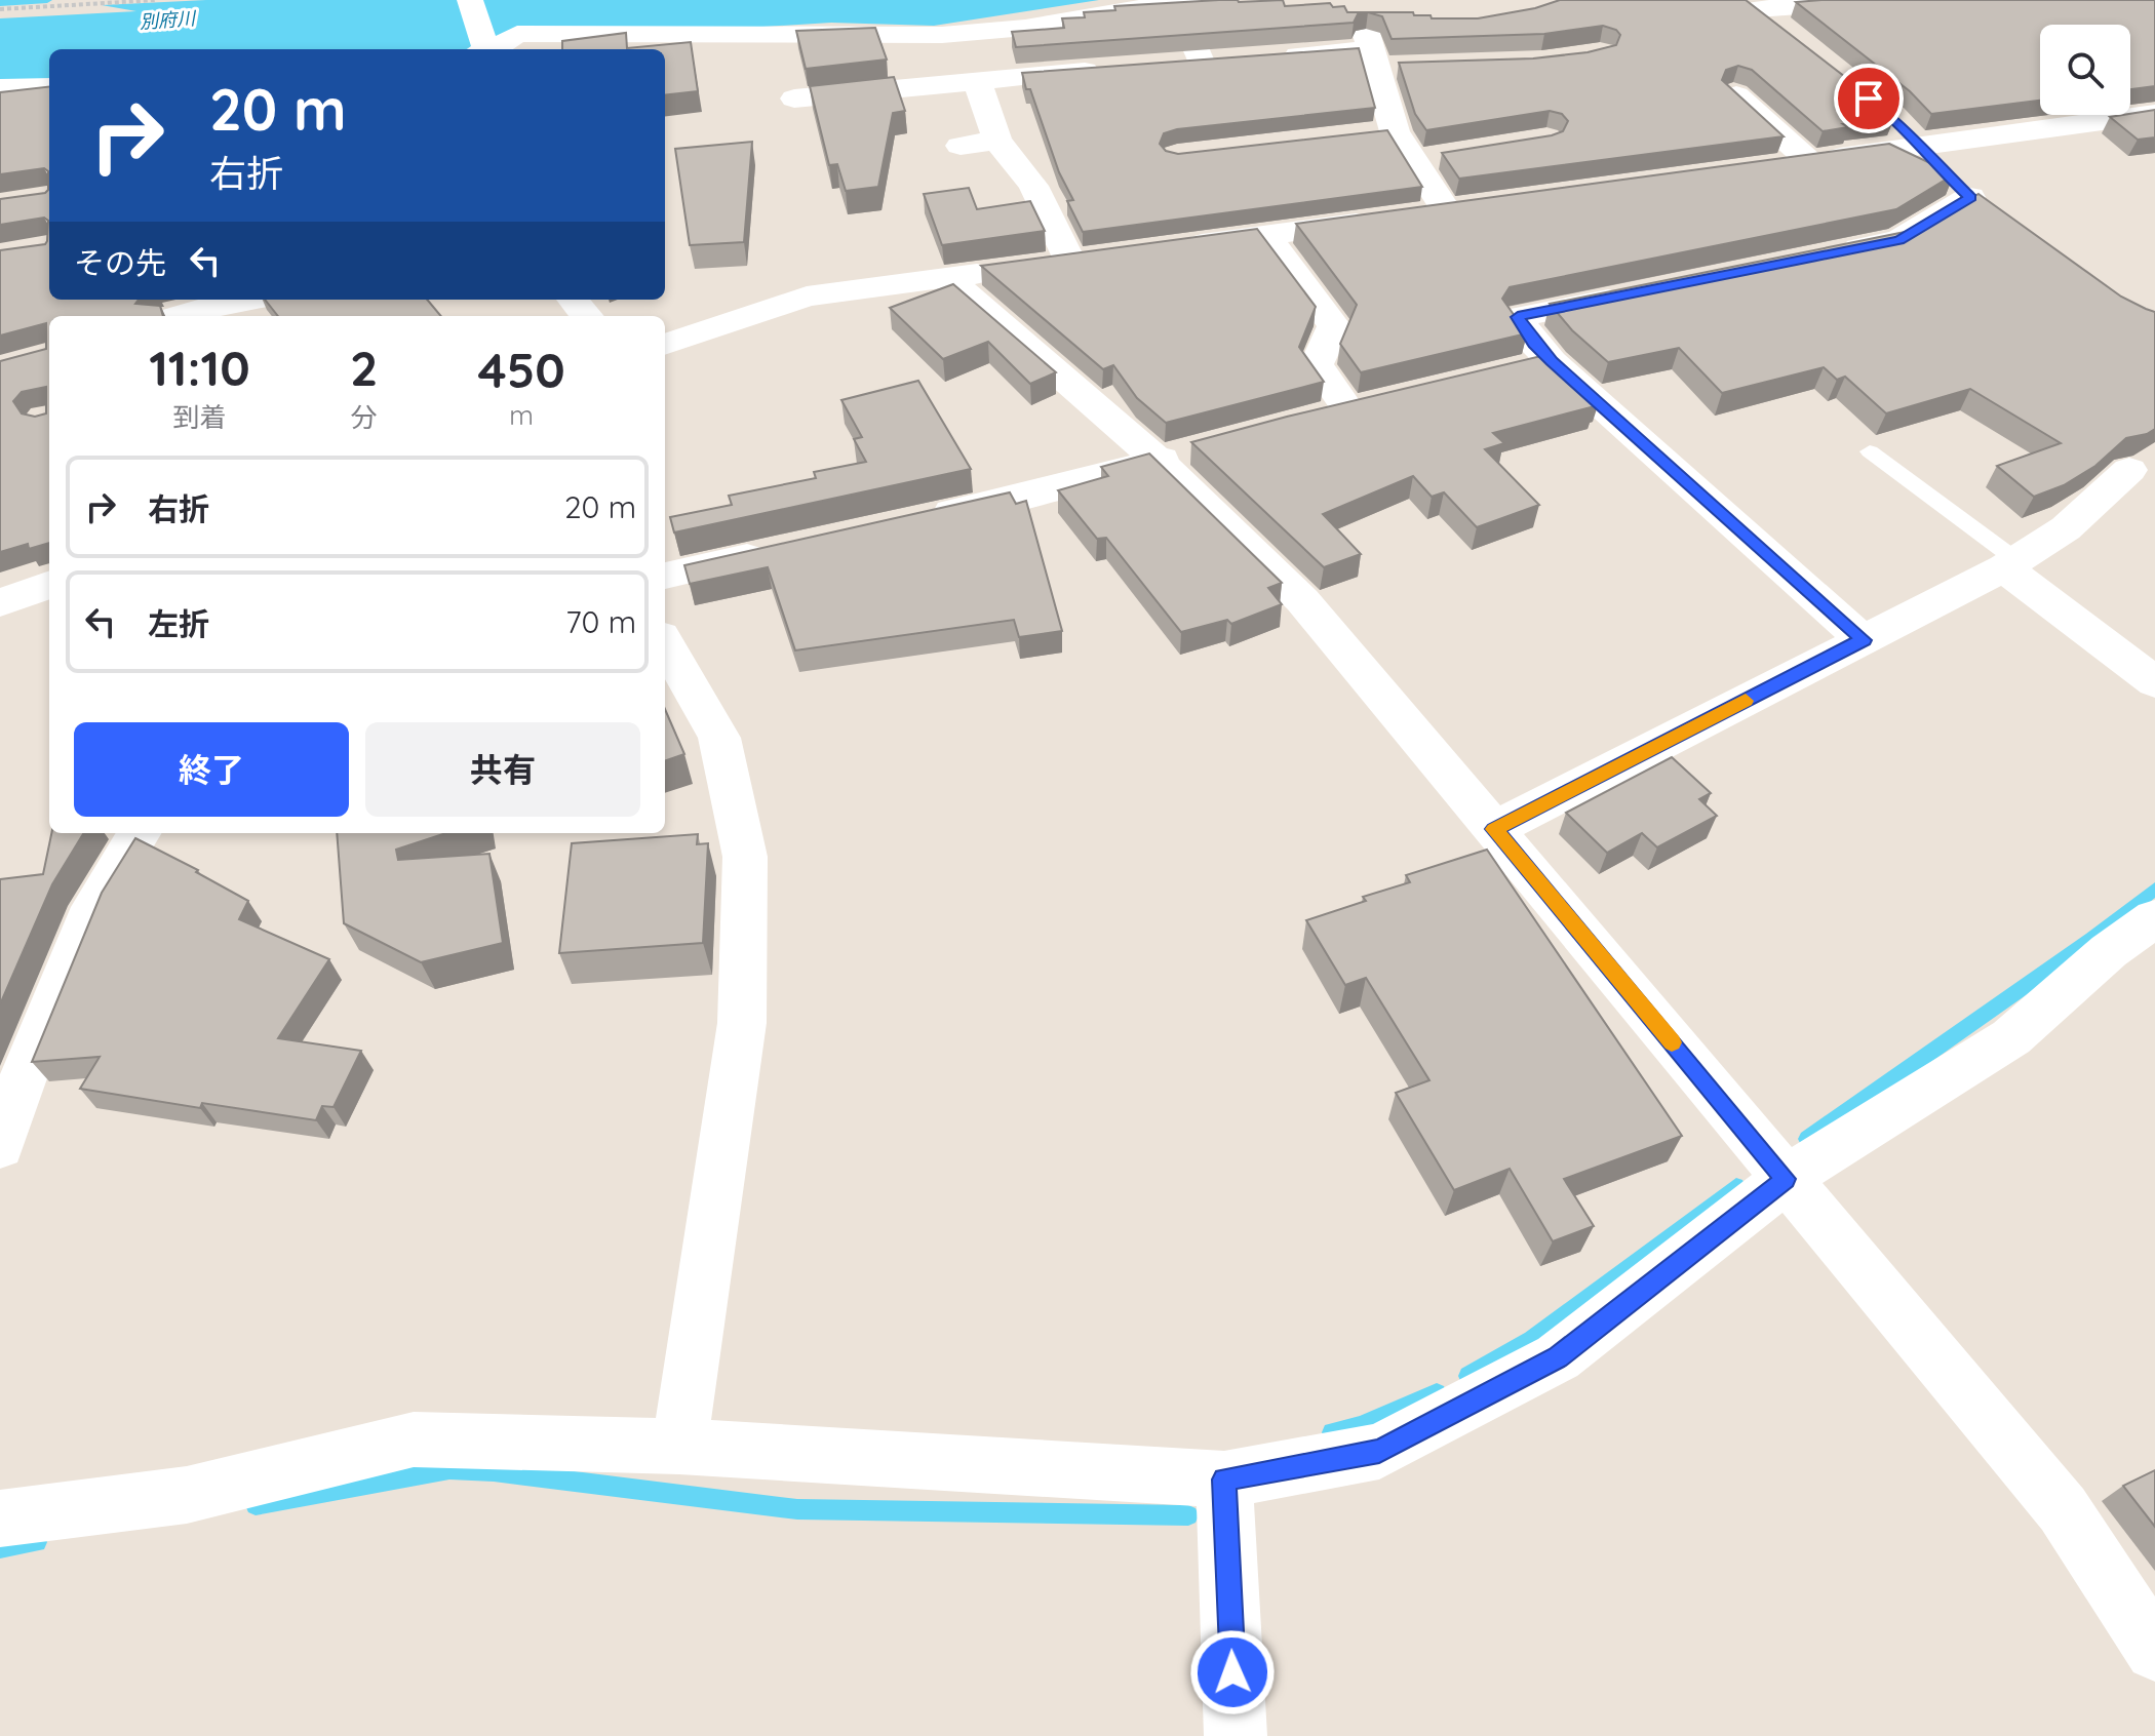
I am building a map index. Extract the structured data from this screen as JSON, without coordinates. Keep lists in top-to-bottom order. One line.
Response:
{"water":["別府川"],"page":{"turn":["20 m","右折"],"then":"その先","eta":["11:10","到着","2","分","450","m"],"list":[{"name":"右折","value":"20 m"},{"name":"左折","value":"70 m"}],"buttons":["終了","共有"]}}
